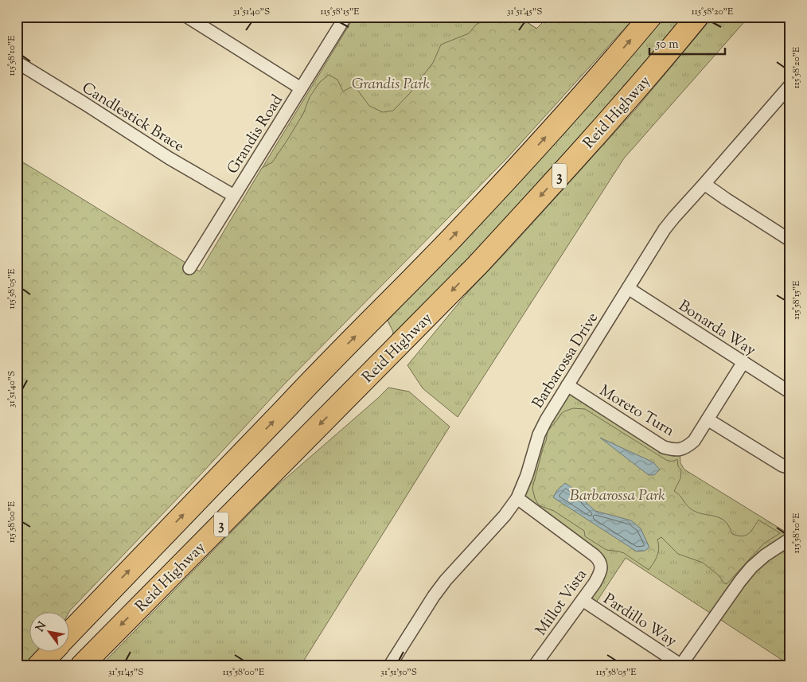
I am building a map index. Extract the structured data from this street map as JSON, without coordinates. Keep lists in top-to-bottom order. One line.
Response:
{"streets":{"highway":["Reid Highway","3"],"street":["Candlestick Brace","Grandis Road","Bonarda Way","Barbarossa Drive","Moreto Turn","Millot Vista","Pardillo Way"]},"crossings":[["Candlestick Brace","Grandis Road"],["Bonarda Way","Barbarossa Drive"],["Bonarda Way","Moreto Turn"],["Barbarossa Drive","Moreto Turn"],["Barbarossa Drive","Millot Vista"],["Millot Vista","Pardillo Way"]],"parks":["Grandis Park","Barbarossa Park"],"scale_bar":"50 m","north":"top left","coordinates":["31°51'40\"S","115°58'15\"E","31°51'45\"S","115°58'20\"E","115°58'10\"E","115°58'05\"E","115°58'00\"E","31°51'50\"S"]}
